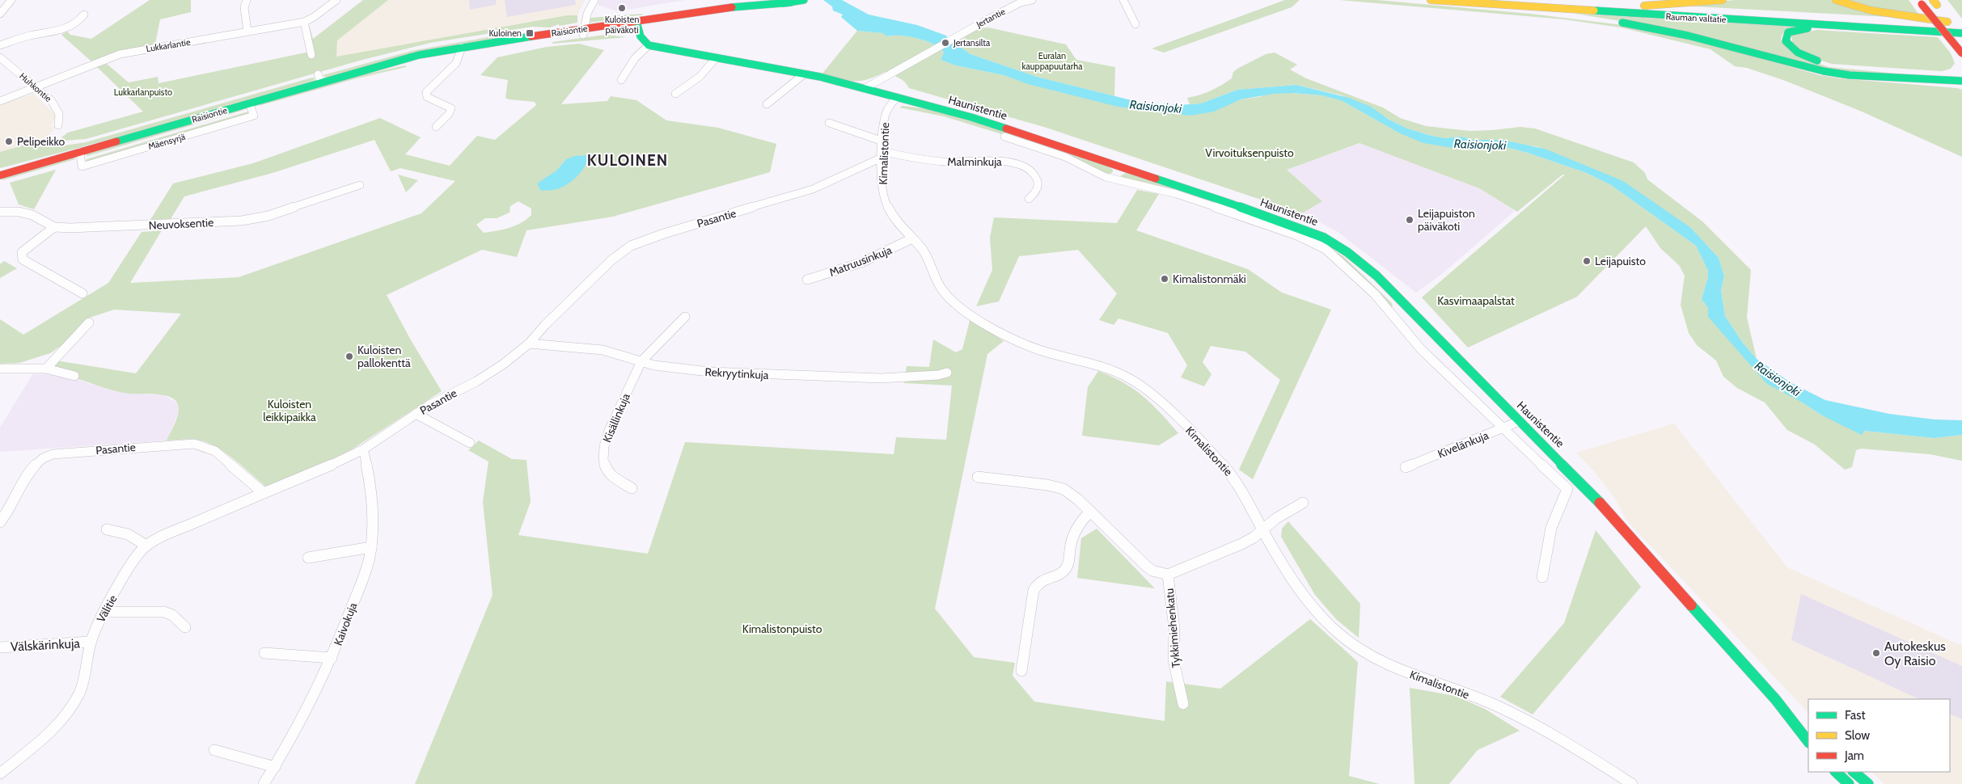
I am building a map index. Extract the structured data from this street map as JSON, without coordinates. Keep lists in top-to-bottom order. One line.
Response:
{"streets":{"main road":["Rauman valtatie","Raisiontie","Haunistentie"],"street":["Jertantie","Lukkarlantie","Huhkontie","Mäensyrjä","Kimalistontie","Malminkuja","Pasantie","Neuvoksentie","Matruusinkuja","Rekryytinkuja","Kisällinkuja","Kivelänkuja","Välitie","Kaivokuja","Tykkimiehenkatu","Välskärinkuja"]},"crossings":[["Jertantie","Haunistentie"],["Raisiontie","Mäensyrjä"],["Lukkarlantie","Huhkontie"],["Haunistentie","Kimalistontie"],["Haunistentie","Kivelänkuja"],["Kimalistontie","Malminkuja"],["Kimalistontie","Pasantie"],["Kimalistontie","Matruusinkuja"],["Kimalistontie","Tykkimiehenkatu"],["Malminkuja","Pasantie"],["Pasantie","Rekryytinkuja"],["Pasantie","Välitie"],["Pasantie","Kaivokuja"],["Rekryytinkuja","Kisällinkuja"],["Välitie","Välskärinkuja"]],"districts":["KULOINEN"],"water":["Raisionjoki"],"parks":["Euralan kauppapuutarha","Lukkarlanpuisto","Virvoituksenpuisto","Kasvimaapalstat","Kuloisten leikkipaikka","Kimalistonpuisto"],"places":{"other":["Kuloisten päiväkoti","Jertansilta","Pelipeikko","Leijapuiston päiväkoti","Leijapuisto","Kimalistonmäki","Kuloisten pallokenttä","Autokeskus Oy Raisio"],"transit":["Kuloinen"]},"legend":["Fast","Slow","Jam"]}
